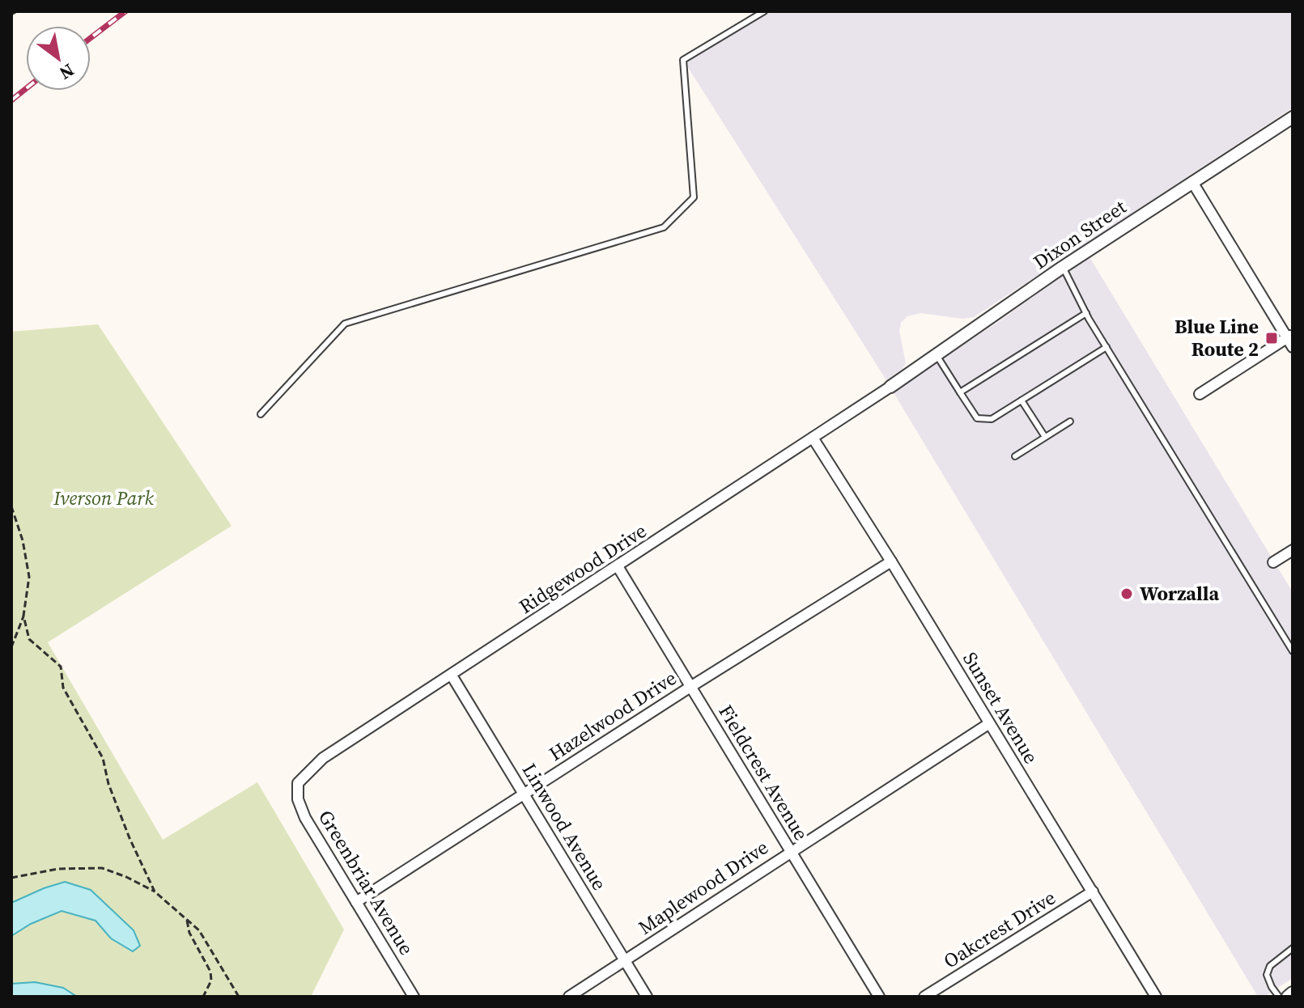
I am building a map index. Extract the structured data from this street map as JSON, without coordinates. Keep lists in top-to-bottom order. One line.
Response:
{"streets":{"street":["Dixon Street","Ridgewood Drive","Sunset Avenue","Hazelwood Drive","Fieldcrest Avenue","Linwood Avenue","Greenbriar Avenue","Maplewood Drive","Oakcrest Drive"]},"crossings":[["Dixon Street","Ridgewood Drive"],["Ridgewood Drive","Sunset Avenue"],["Ridgewood Drive","Fieldcrest Avenue"],["Ridgewood Drive","Linwood Avenue"],["Ridgewood Drive","Greenbriar Avenue"],["Sunset Avenue","Hazelwood Drive"],["Sunset Avenue","Maplewood Drive"],["Sunset Avenue","Oakcrest Drive"],["Hazelwood Drive","Fieldcrest Avenue"],["Hazelwood Drive","Linwood Avenue"],["Hazelwood Drive","Greenbriar Avenue"],["Fieldcrest Avenue","Maplewood Drive"],["Linwood Avenue","Maplewood Drive"]],"parks":["Iverson Park"],"places":{"transit":["Blue Line Route 2"],"other":["Worzalla"]},"north":"bottom right"}
